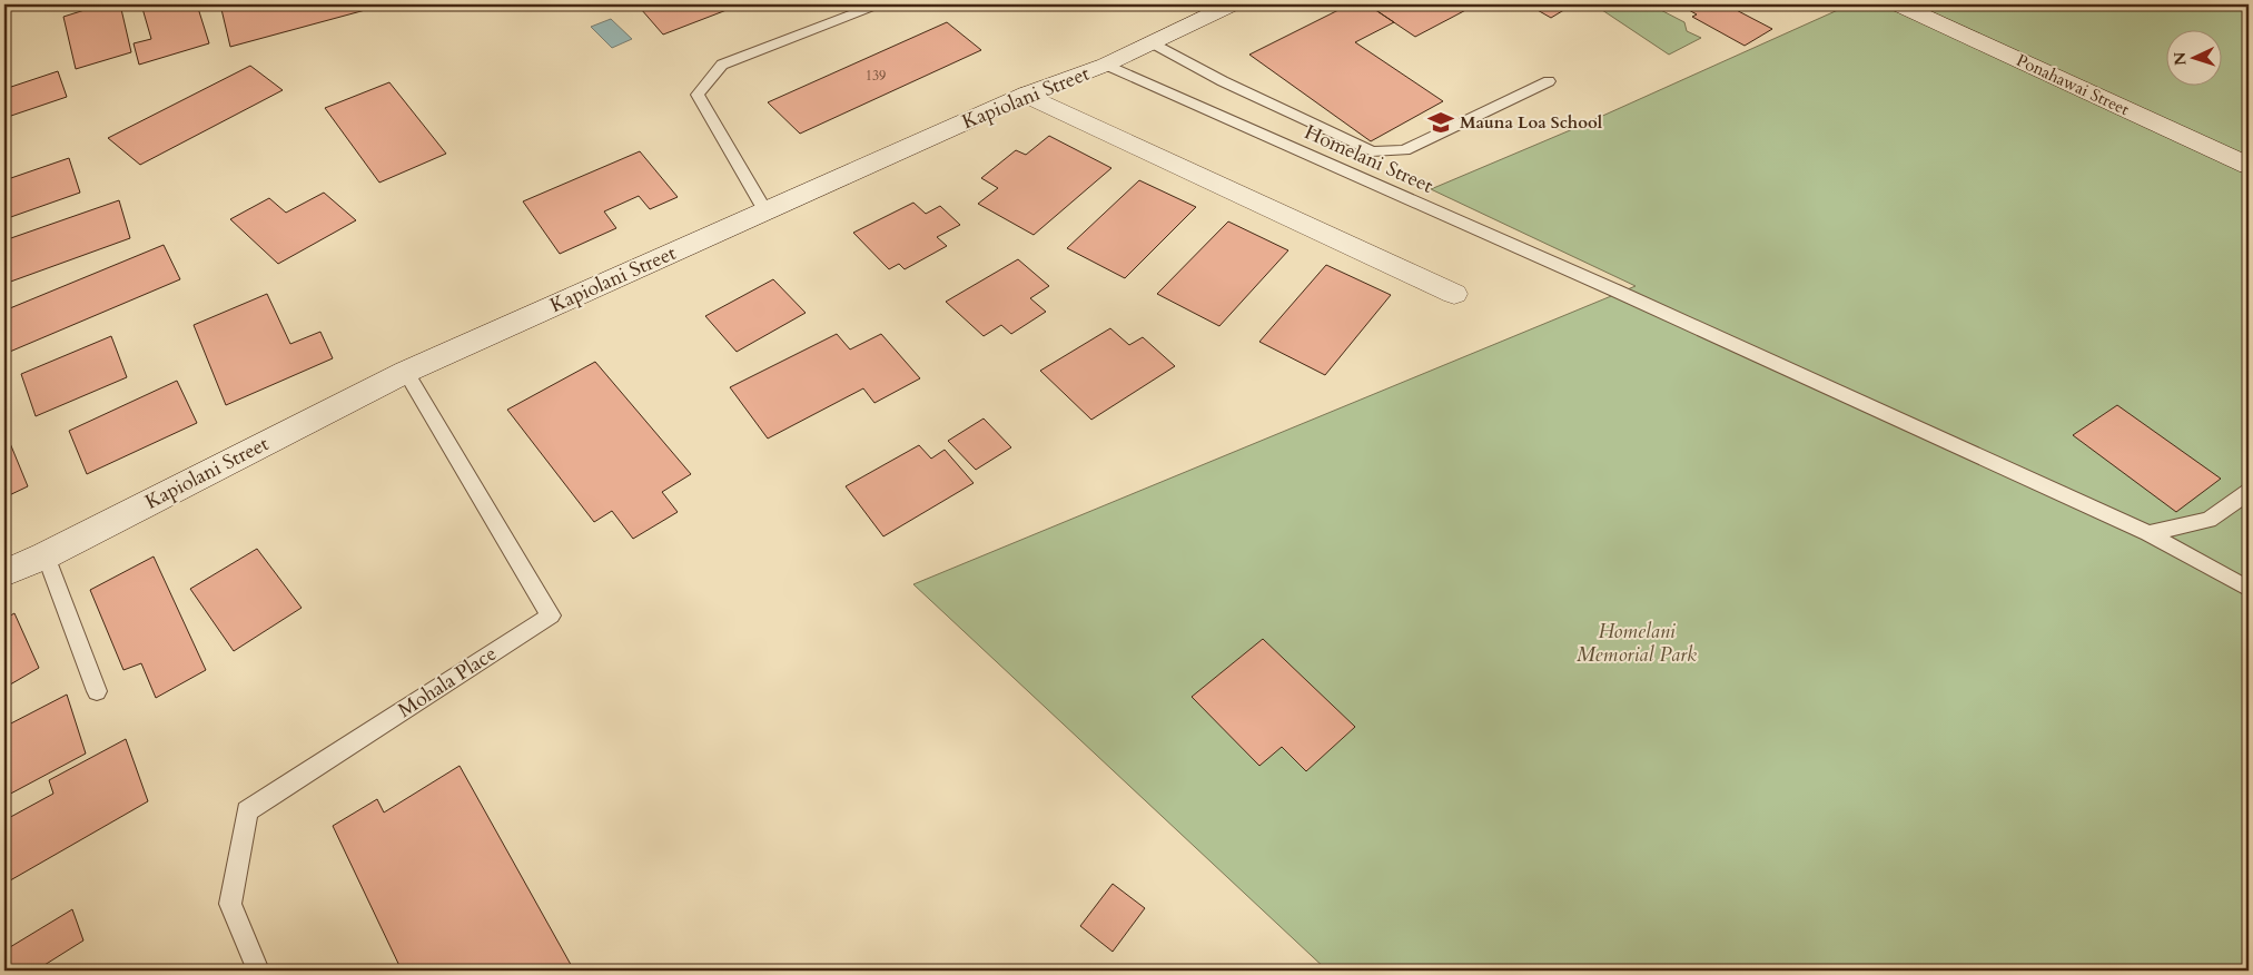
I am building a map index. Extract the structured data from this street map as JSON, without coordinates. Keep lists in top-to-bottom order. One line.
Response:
{"streets":{"street":["Ponahawai Street","Kapiolani Street"],"lane":["Homelani Street","Mohala Place"]},"crossings":[["Kapiolani Street","Homelani Street"],["Kapiolani Street","Mohala Place"]],"parks":["Homelani Memorial Park"],"places":{"school or university":["Mauna Loa School"]},"house_numbers":["139"],"north":"left"}
